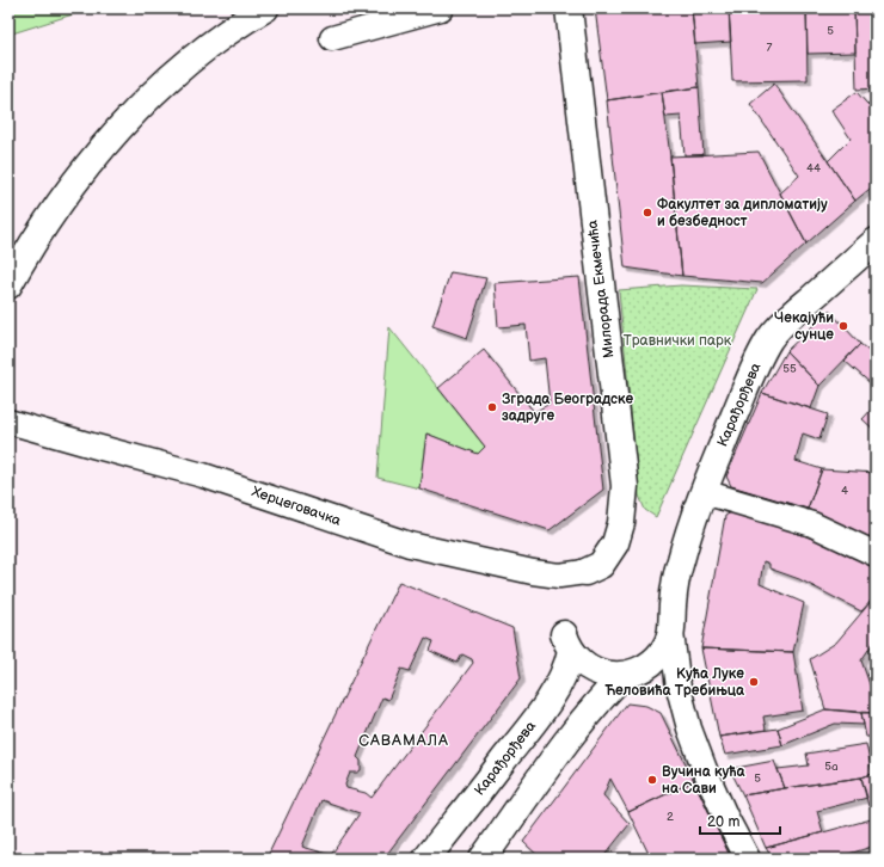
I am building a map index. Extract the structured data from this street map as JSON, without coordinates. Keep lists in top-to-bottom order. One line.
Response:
{"streets":{"main road":["Милорада Екмечића","Карађорђева"],"street":["Херцеговачка"]},"crossings":[["Милорада Екмечића","Херцеговачка"]],"districts":["САВАМАЛА"],"parks":["Травнички парк"],"places":["Факултет за дипломатију и безбедност","Чекајући сунце","Зграда Београдске задруге","Кућа Луке Ћеловића Требињца","Вучина кућа на Сави"],"house_numbers":["5","7","44","55","4","5a","5","2"],"scale_bar":"20 m"}
